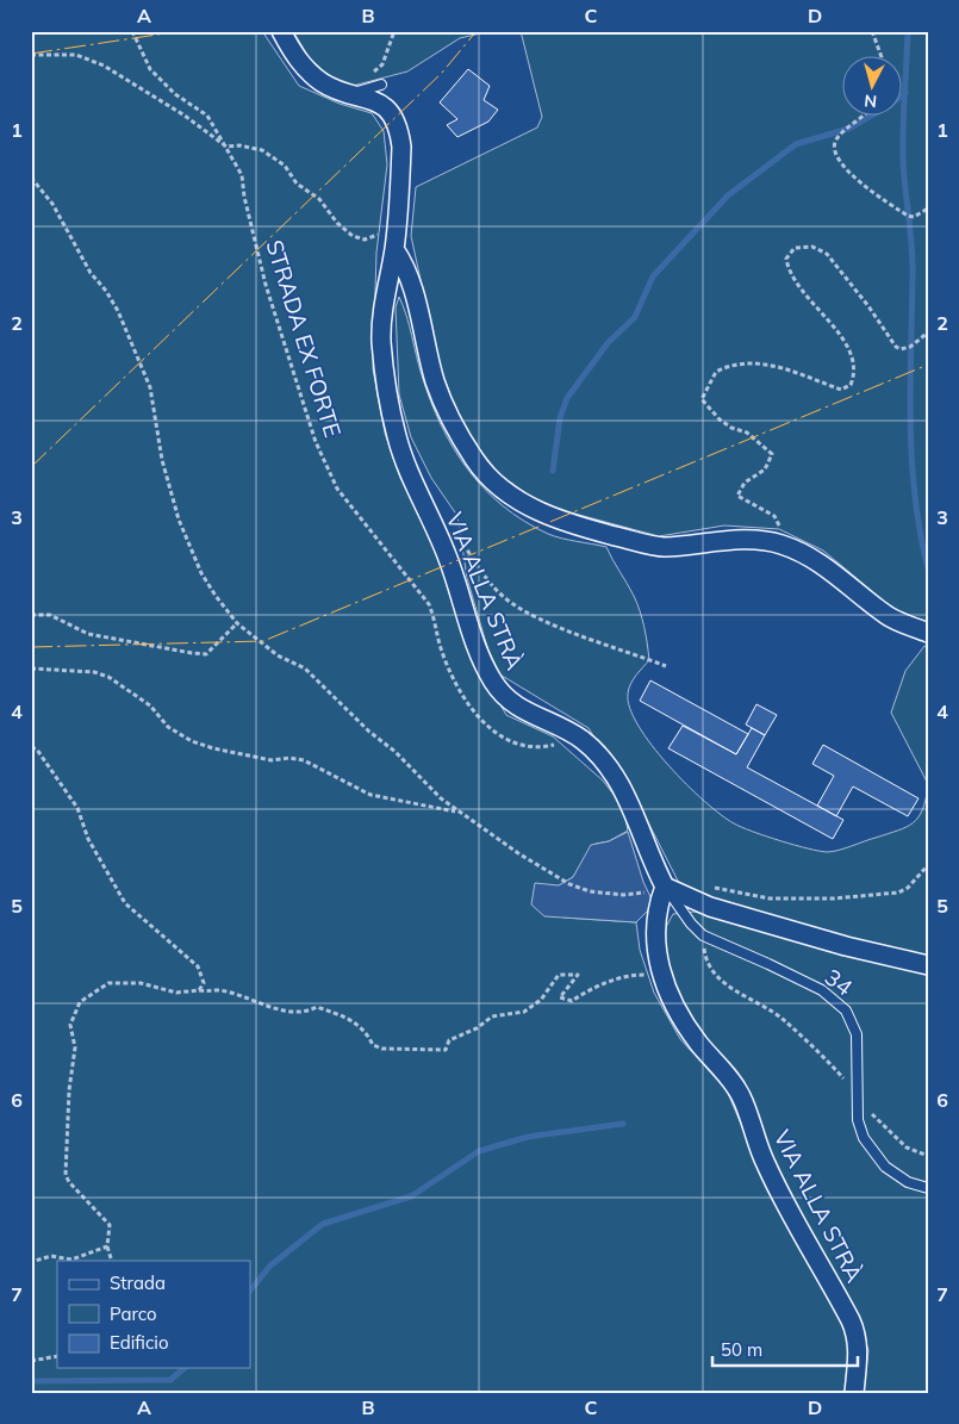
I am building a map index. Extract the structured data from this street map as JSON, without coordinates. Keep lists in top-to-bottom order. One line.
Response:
{"streets":{"street":["VIA ALLA STRÀ"],"lane":["34"],"path":["STRADA EX FORTE"]},"crossings":[["STRADA EX FORTE","VIA ALLA STRÀ"],["VIA ALLA STRÀ","34"]],"legend":["Strada","Parco","Edificio"],"scale_bar":"50 m","north":"bottom","grid":{"columns":["A","B","C","D"],"rows":["1","2","3","4","5","6","7"]}}
